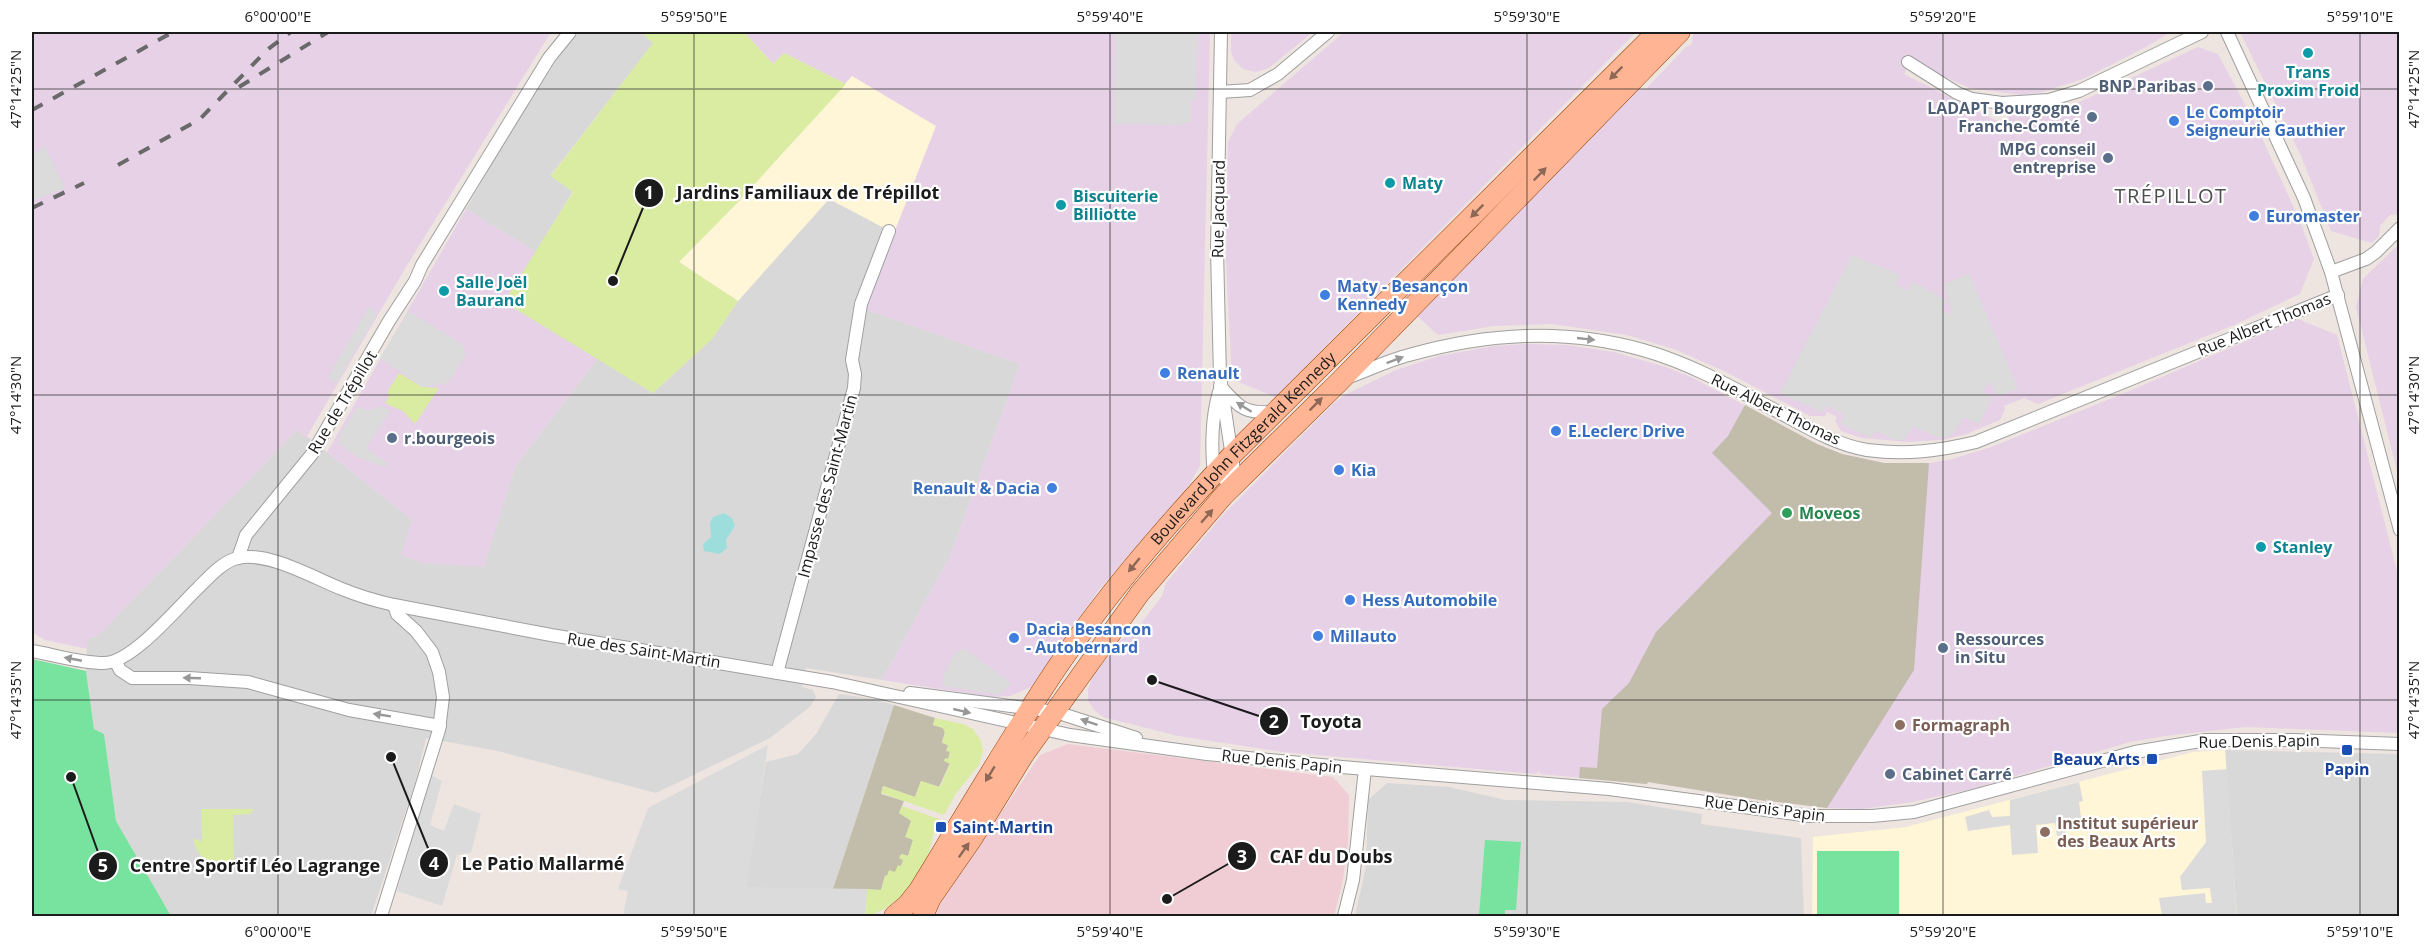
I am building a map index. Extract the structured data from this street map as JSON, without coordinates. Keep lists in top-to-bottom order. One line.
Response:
{"streets":{"main road":["Boulevard John Fitzgerald Kennedy"],"street":["Rue Jacquard","Rue Albert Thomas","Rue de Trépillot","Impasse des Saint-Martin","Rue des Saint-Martin","Rue Denis Papin"]},"crossings":[["Rue Jacquard","Boulevard John Fitzgerald Kennedy"],["Rue Albert Thomas","Boulevard John Fitzgerald Kennedy"],["Rue de Trépillot","Rue des Saint-Martin"],["Boulevard John Fitzgerald Kennedy","Rue des Saint-Martin"],["Boulevard John Fitzgerald Kennedy","Rue Denis Papin"],["Impasse des Saint-Martin","Rue des Saint-Martin"],["Rue des Saint-Martin","Rue Denis Papin"]],"one_way":["Rue Albert Thomas"],"districts":["TRÉPILLOT"],"places":{"other":["Trans Proxim Froid","BNP Paribas","LADAPT Bourgogne Franche-Comté","Le Comptoir Seigneurie Gauthier","MPG conseil entreprise","Maty","Biscuiterie Billiotte","Euromaster","Jardins Familiaux de Trépillot","Salle Joël Baurand","Maty - Besançon Kennedy","Renault","E.Leclerc Drive","r.bourgeois","Kia","Renault & Dacia","Moveos","Stanley","Hess Automobile","Millauto","Dacia Besancon - Autobernard","Ressources in Situ","Toyota","Formagraph","Le Patio Mallarmé","Cabinet Carré","Centre Sportif Léo Lagrange","Institut supérieur des Beaux Arts","CAF du Doubs"],"transit":["Papin","Beaux Arts","Saint-Martin"]},"coordinates":["6°00'00\"E","5°59'50\"E","5°59'40\"E","5°59'30\"E","5°59'20\"E","5°59'10\"E","47°14'25\"N","47°14'30\"N","47°14'35\"N"]}
